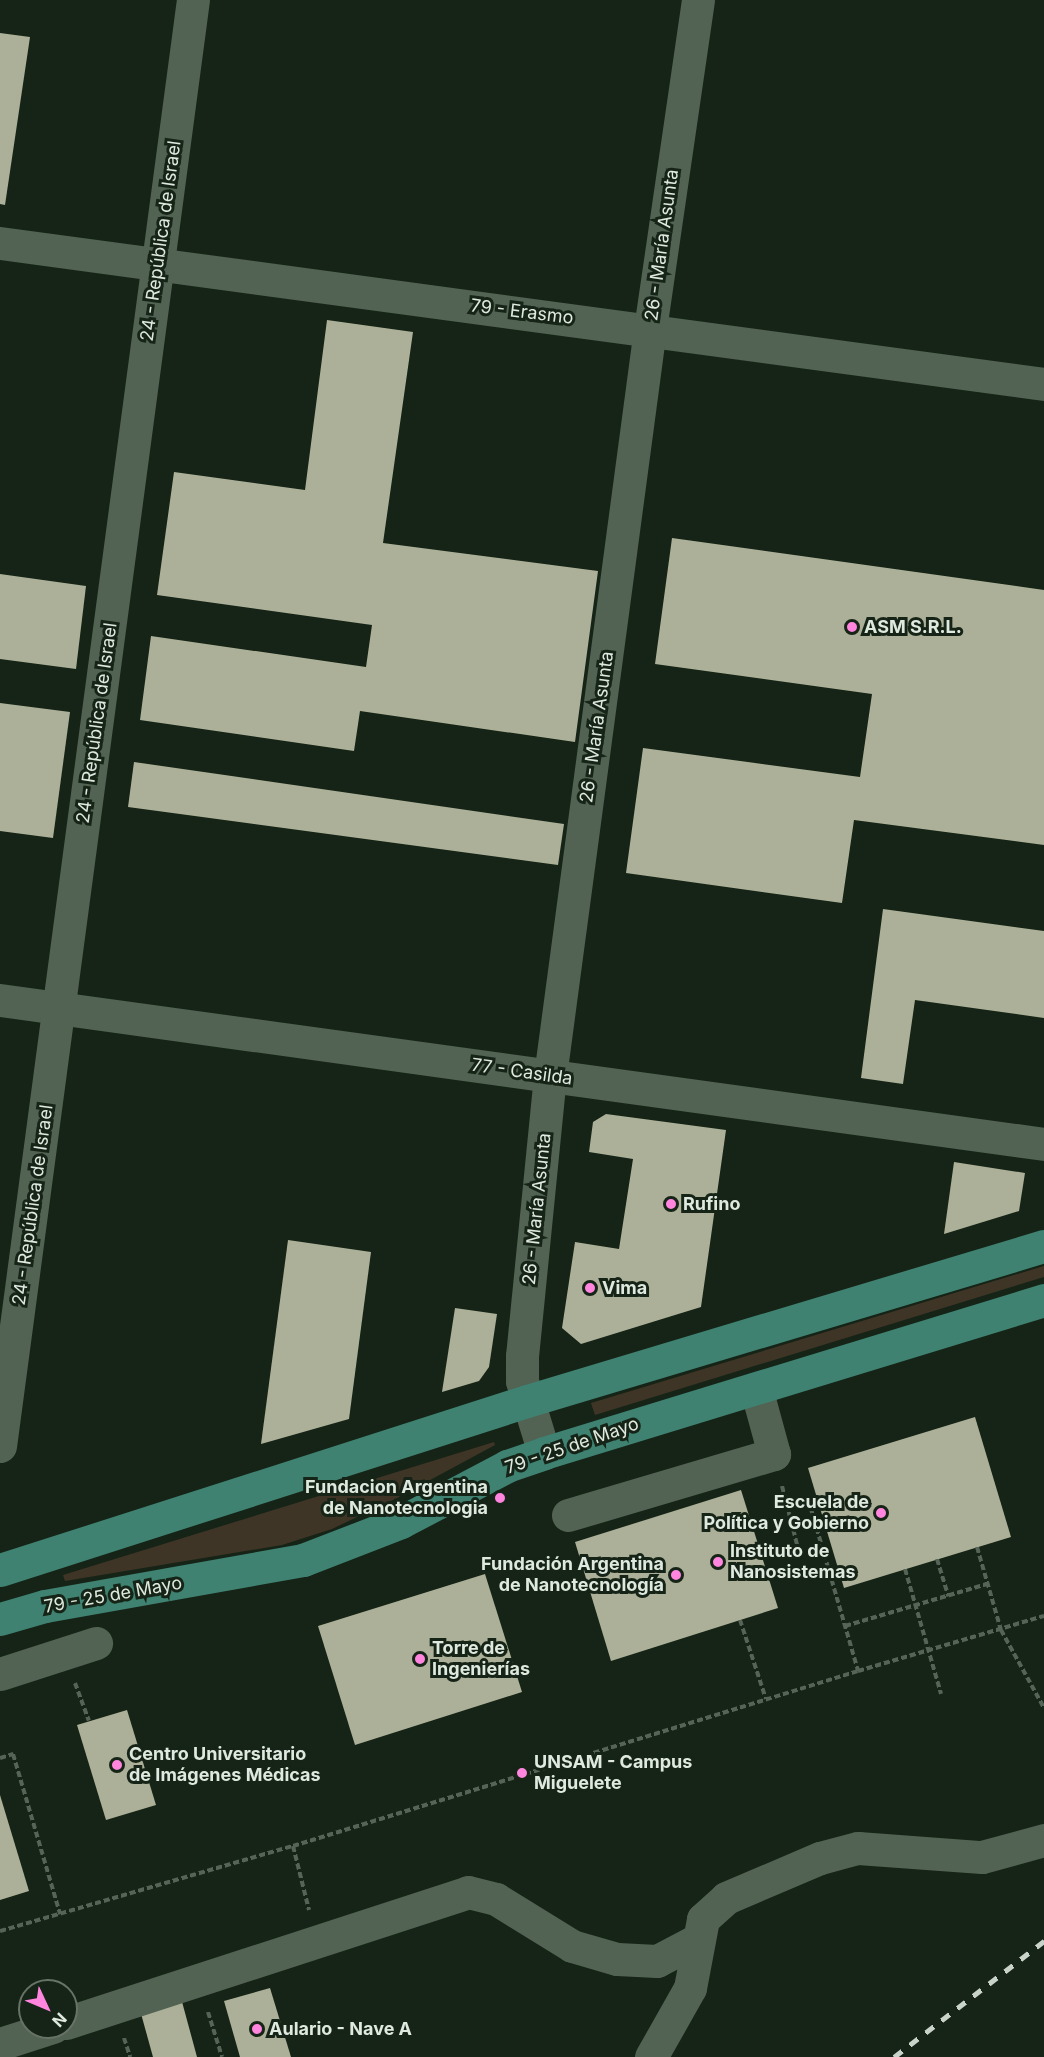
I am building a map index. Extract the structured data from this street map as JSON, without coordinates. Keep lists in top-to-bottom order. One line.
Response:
{"streets":{"main road":["79 - 25 de Mayo"],"street":["24 - República de Israel","26 - María Asunta","79 - Erasmo","77 - Casilda"]},"crossings":[["24 - República de Israel","79 - Erasmo"],["24 - República de Israel","77 - Casilda"],["26 - María Asunta","79 - Erasmo"],["26 - María Asunta","77 - Casilda"],["26 - María Asunta","79 - 25 de Mayo"]],"places":["ASM S.R.L.","Rufino","Vima","Fundacion Argentina de Nanotecnologia","Escuela de Política y Gobierno","Instituto de Nanosistemas","Fundación Argentina de Nanotecnología","Torre de Ingenierías","Centro Universitario de Imágenes Médicas","UNSAM - Campus Miguelete","Aulario - Nave A"],"north":"bottom right"}
